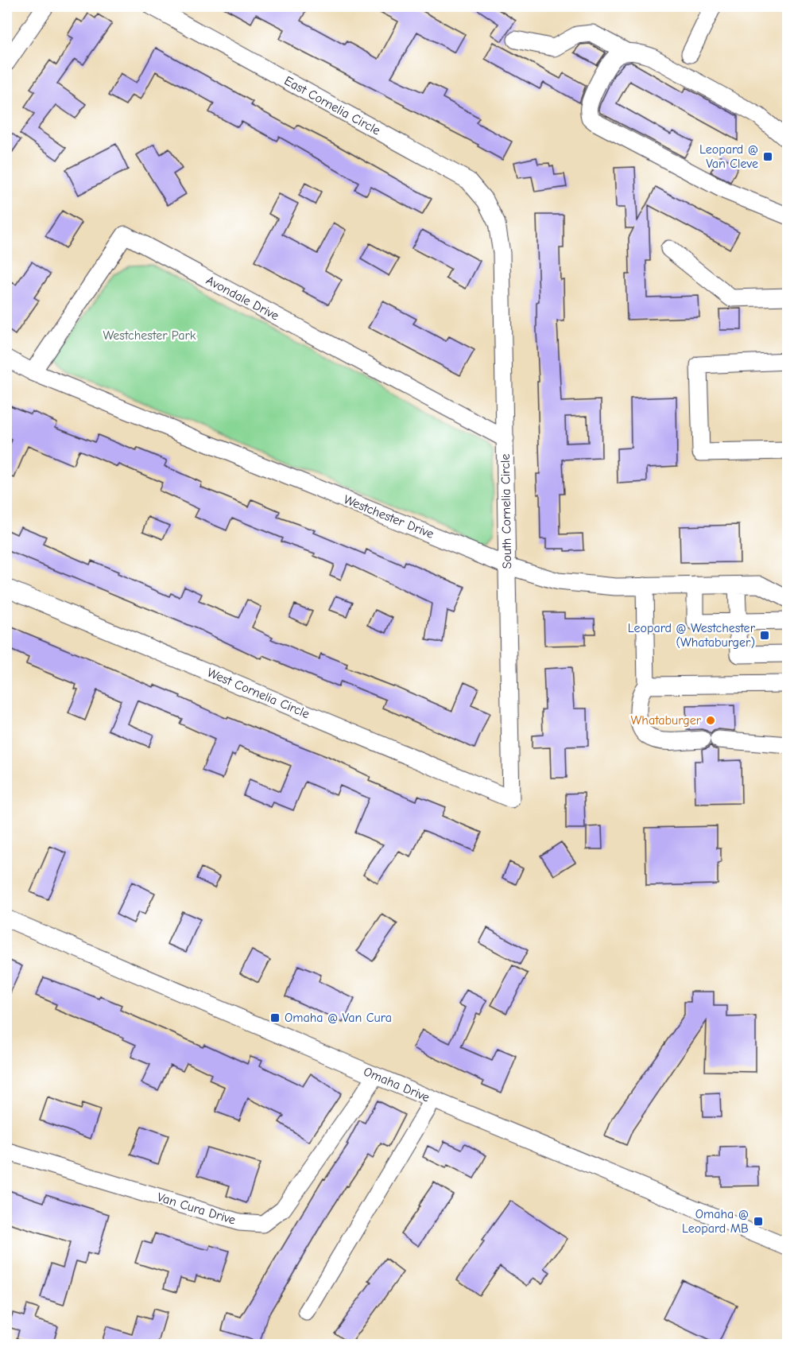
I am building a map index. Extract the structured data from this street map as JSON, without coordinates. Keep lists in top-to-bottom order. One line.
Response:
{"streets":{"street":["East Cornelia Circle","Avondale Drive","South Cornelia Circle","Westchester Drive","West Cornelia Circle","Omaha Drive","Van Cura Drive"]},"crossings":[["East Cornelia Circle","South Cornelia Circle"],["Avondale Drive","South Cornelia Circle"],["Avondale Drive","Westchester Drive"],["South Cornelia Circle","Westchester Drive"],["South Cornelia Circle","West Cornelia Circle"],["Omaha Drive","Van Cura Drive"]],"parks":["Westchester Park"],"places":{"transit":["Leopard @ Van Cleve","Leopard @ Westchester (Whataburger)","Omaha @ Van Cura","Omaha @ Leopard MB"],"other":["Whataburger"]}}
